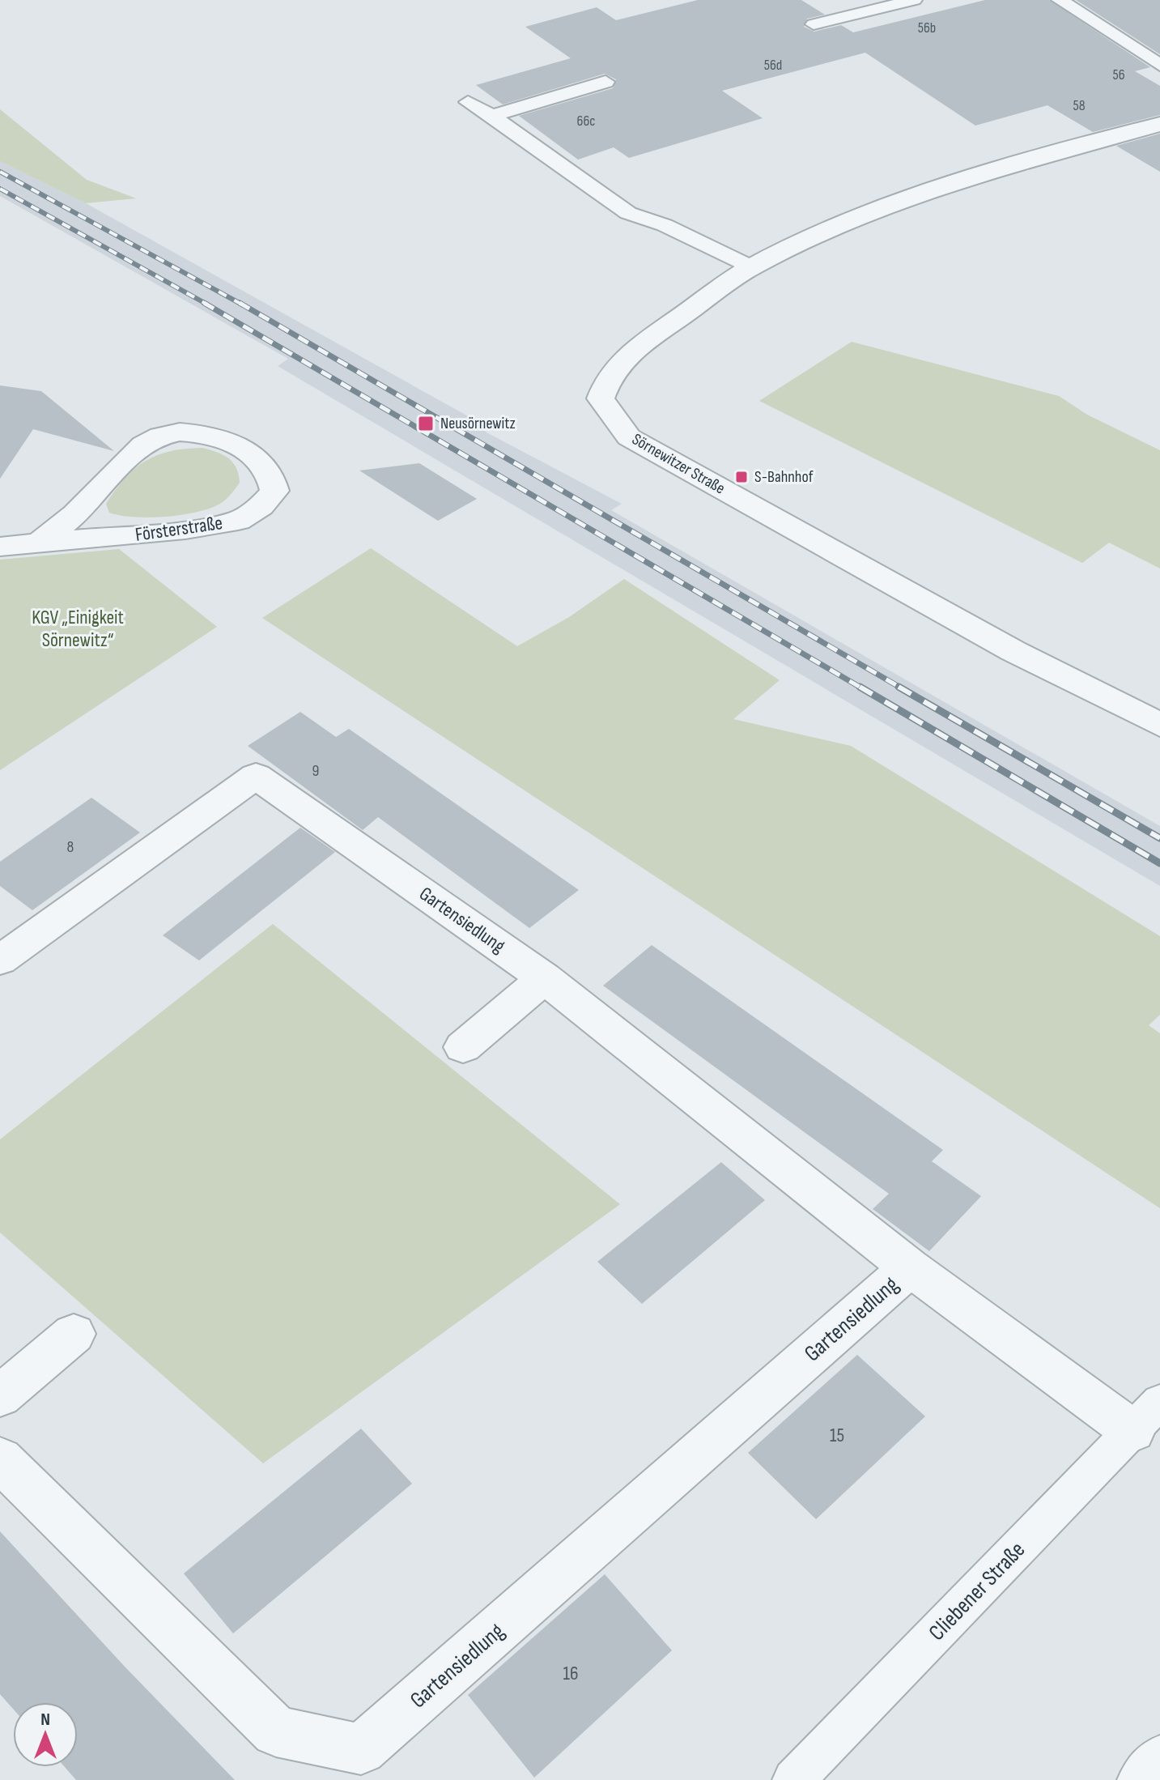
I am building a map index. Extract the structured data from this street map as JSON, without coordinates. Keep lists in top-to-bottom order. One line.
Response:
{"streets":{"street":["Sörnewitzer Straße","Försterstraße","Gartensiedlung"],"lane":["Cliebener Straße"]},"crossings":[["Gartensiedlung","Cliebener Straße"]],"parks":["KGV „Einigkeit Sörnewitz“"],"places":{"transit":["Neusörnewitz","S-Bahnhof"]},"house_numbers":["56b","56d","56","58","66c","9","8","15","16"],"north":"top"}
